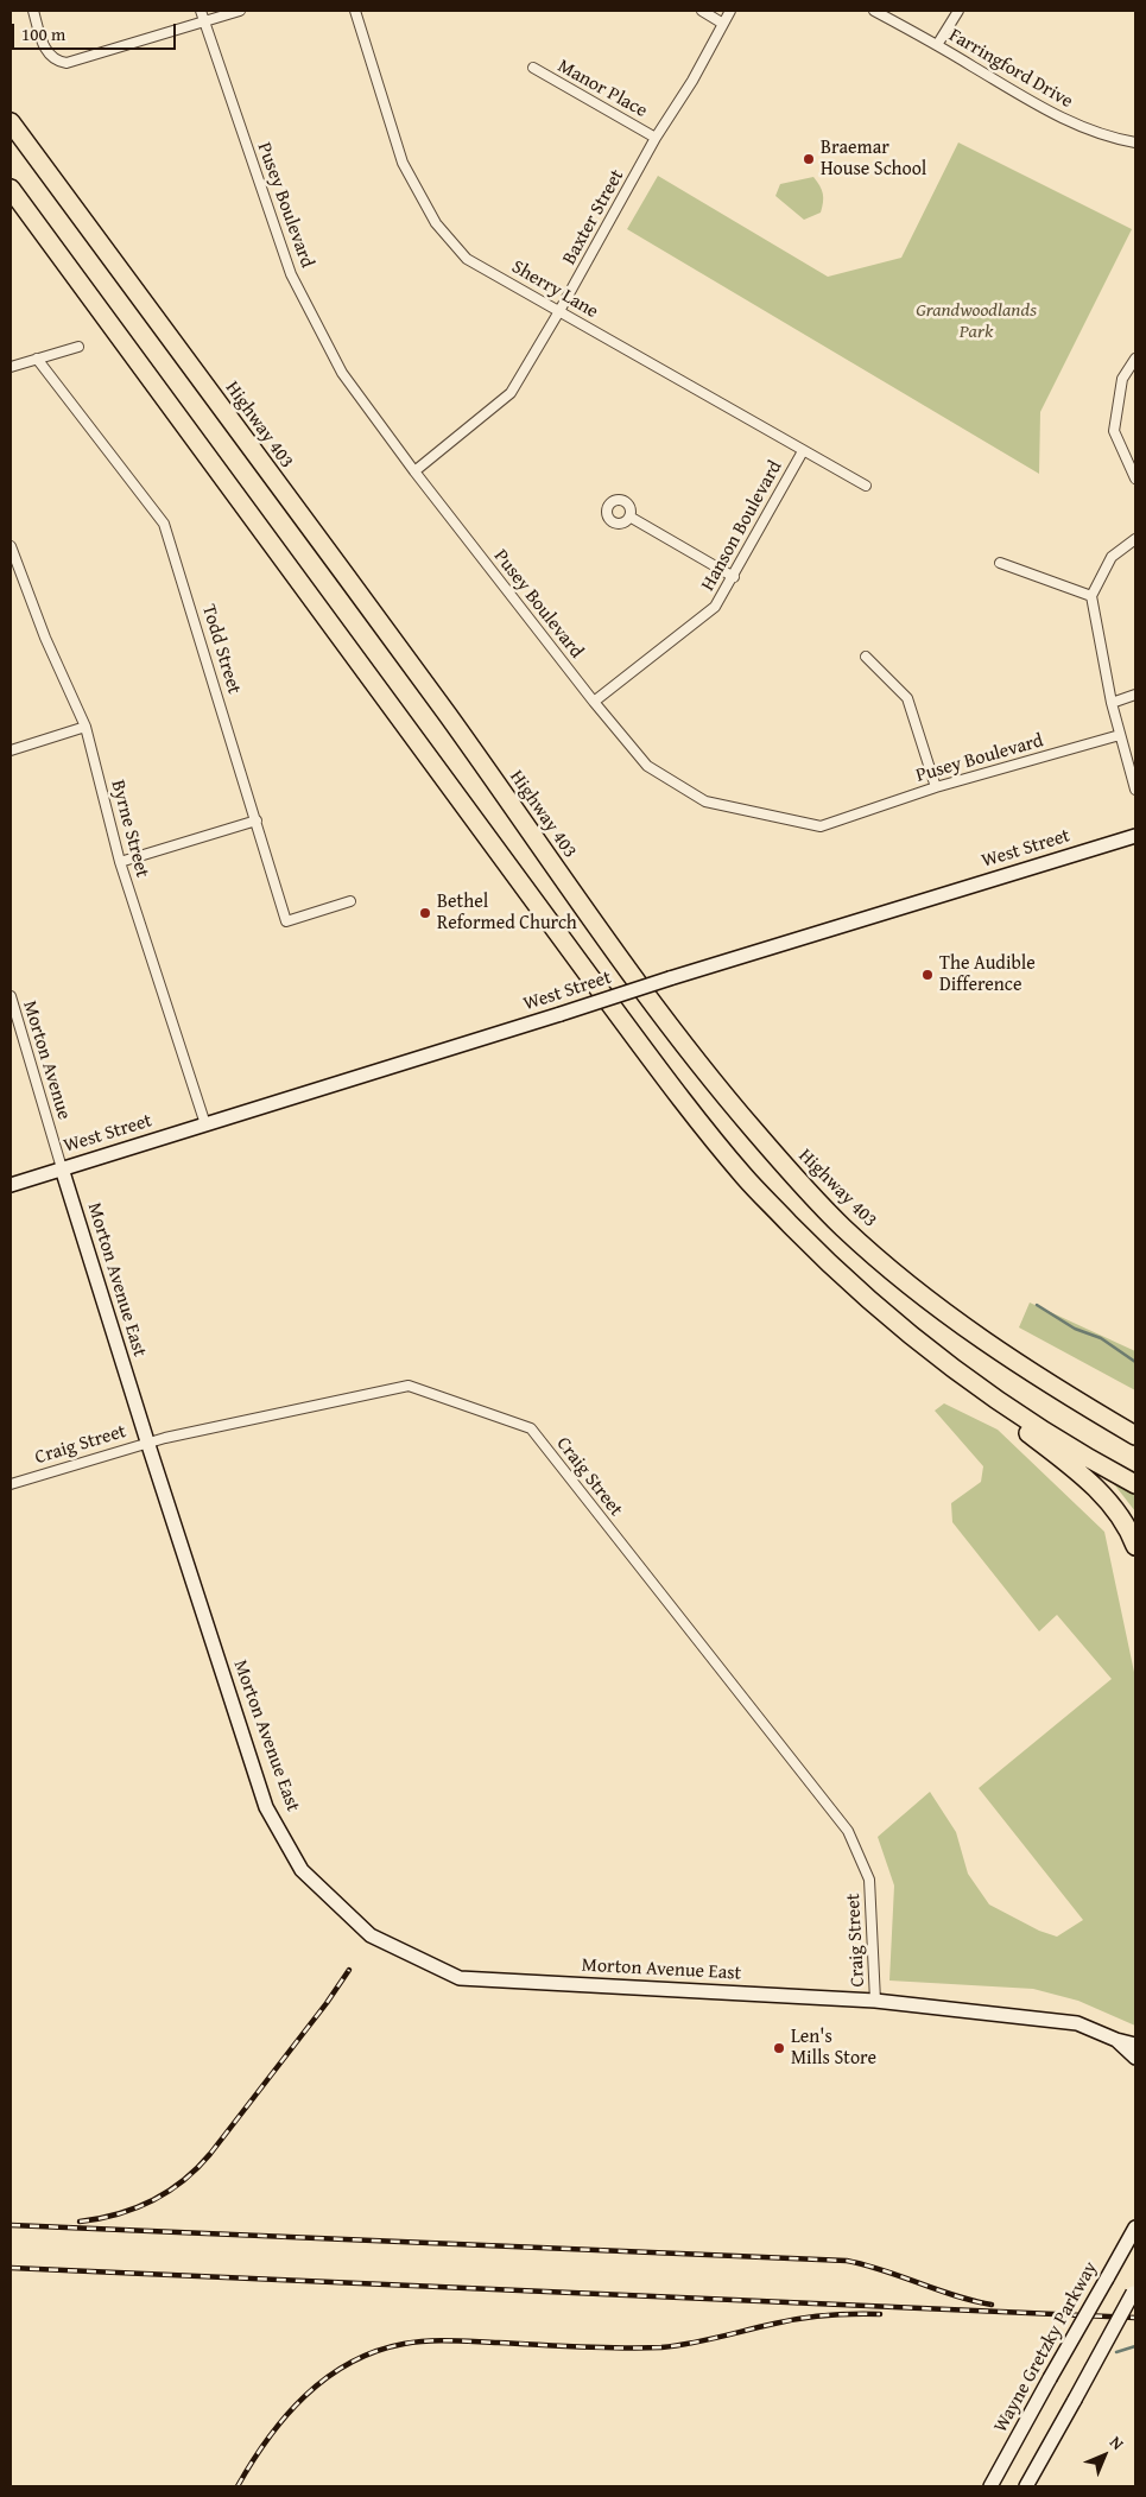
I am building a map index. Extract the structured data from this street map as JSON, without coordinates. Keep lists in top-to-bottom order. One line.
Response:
{"streets":{"highway":["Highway 403"],"main road":["West Street","Morton Avenue East","Wayne Gretzky Parkway"],"street":["Farringford Drive","Manor Place","Pusey Boulevard","Baxter Street","Sherry Lane","Hanson Boulevard","Todd Street","Byrne Street","Morton Avenue","Craig Street"]},"crossings":[["Manor Place","Baxter Street"],["Pusey Boulevard","Baxter Street"],["Pusey Boulevard","Hanson Boulevard"],["Baxter Street","Sherry Lane"],["Sherry Lane","Hanson Boulevard"],["Byrne Street","West Street"],["West Street","Morton Avenue"],["West Street","Morton Avenue East"],["Morton Avenue","Morton Avenue East"],["Morton Avenue East","Craig Street"]],"parks":["Grandwoodlands Park"],"places":["Braemar House School","Bethel Reformed Church","The Audible Difference","Len's Mills Store"],"scale_bar":"100 m","north":"top right"}
